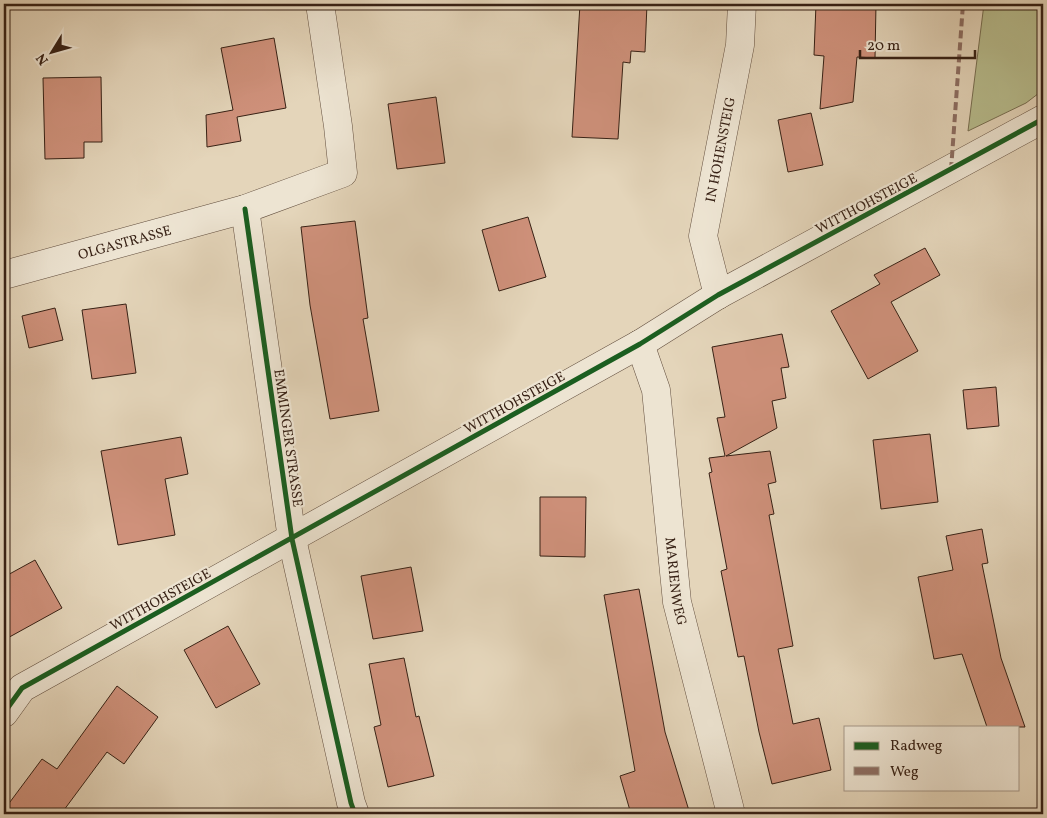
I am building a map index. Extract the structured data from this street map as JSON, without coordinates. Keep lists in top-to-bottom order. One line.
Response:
{"streets":{"street":["IN HOHENSTEIG","WITTHOHSTEIGE","OLGASTRASSE","EMMINGER STRASSE","MARIENWEG"]},"crossings":[["IN HOHENSTEIG","WITTHOHSTEIGE"],["WITTHOHSTEIGE","EMMINGER STRASSE"],["WITTHOHSTEIGE","MARIENWEG"],["OLGASTRASSE","EMMINGER STRASSE"]],"legend":["Radweg","Weg"],"scale_bar":"20 m","north":"bottom left"}
